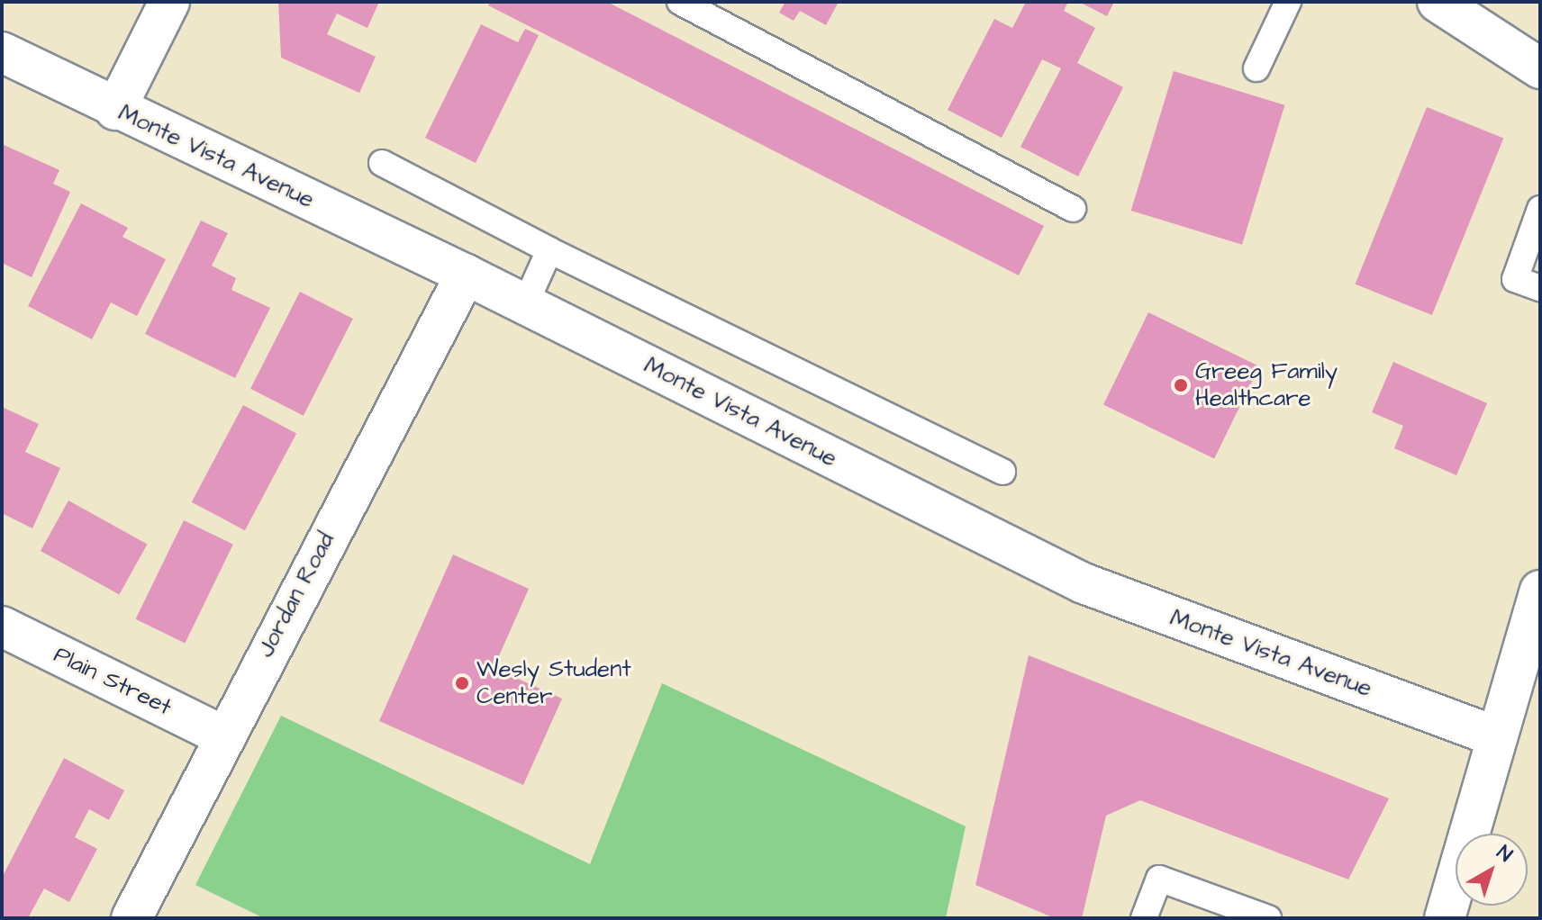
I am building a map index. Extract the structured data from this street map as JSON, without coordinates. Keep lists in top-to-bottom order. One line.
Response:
{"streets":{"street":["Monte Vista Avenue","Jordan Road","Plain Street"]},"crossings":[["Monte Vista Avenue","Jordan Road"],["Jordan Road","Plain Street"]],"places":["Greeg Family Healthcare","Wesly Student Center"],"north":"top right"}
